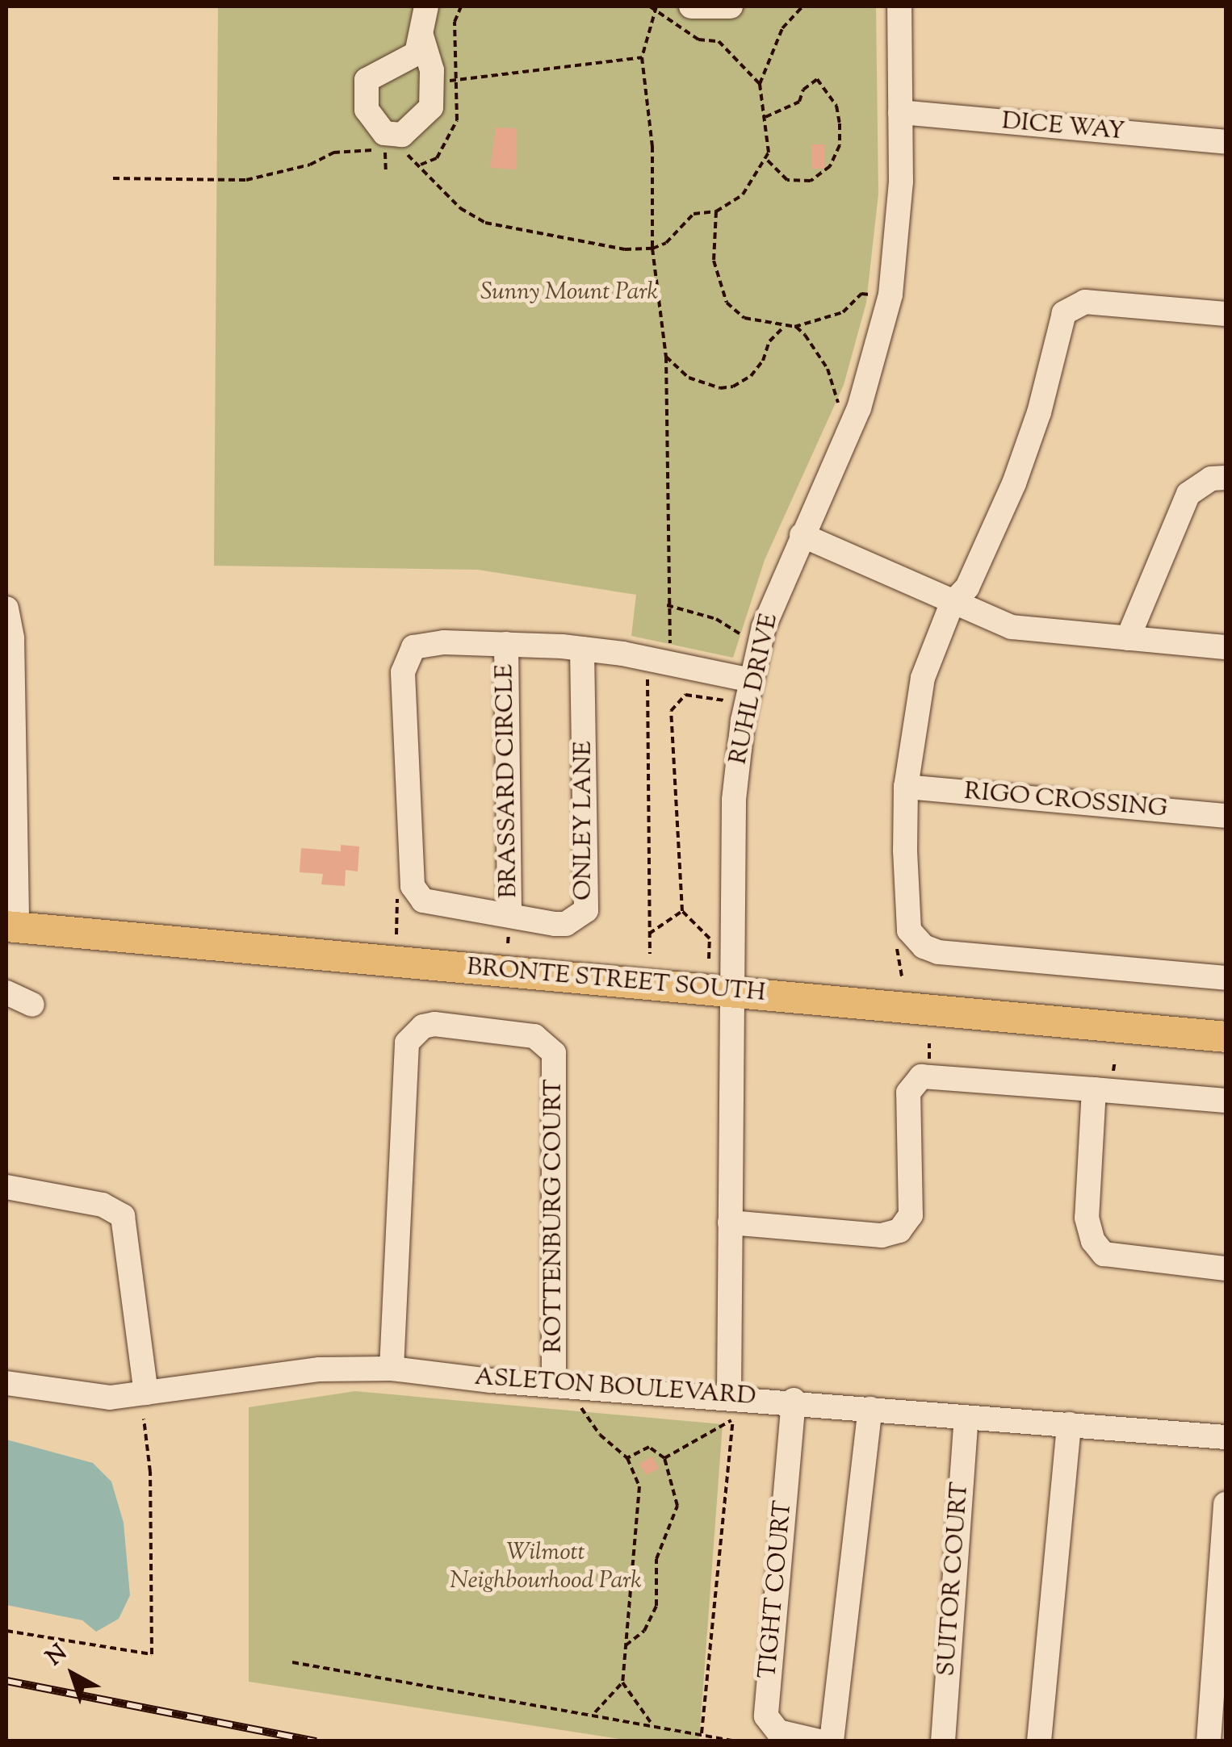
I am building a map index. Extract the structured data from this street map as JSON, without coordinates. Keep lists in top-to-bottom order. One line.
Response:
{"streets":{"main road":["BRONTE STREET SOUTH"],"street":["DICE WAY","RUHL DRIVE","BRASSARD CIRCLE","RIGO CROSSING","ONLEY LANE","ROTTENBURG COURT","ASLETON BOULEVARD","SUITOR COURT","TIGHT COURT"]},"crossings":[["DICE WAY","RUHL DRIVE"],["RUHL DRIVE","BRASSARD CIRCLE"],["RUHL DRIVE","BRONTE STREET SOUTH"],["RUHL DRIVE","ASLETON BOULEVARD"],["BRASSARD CIRCLE","ONLEY LANE"],["ROTTENBURG COURT","ASLETON BOULEVARD"],["ASLETON BOULEVARD","SUITOR COURT"],["ASLETON BOULEVARD","TIGHT COURT"]],"parks":["Sunny Mount Park","Wilmott Neighbourhood Park"],"north":"top left"}
